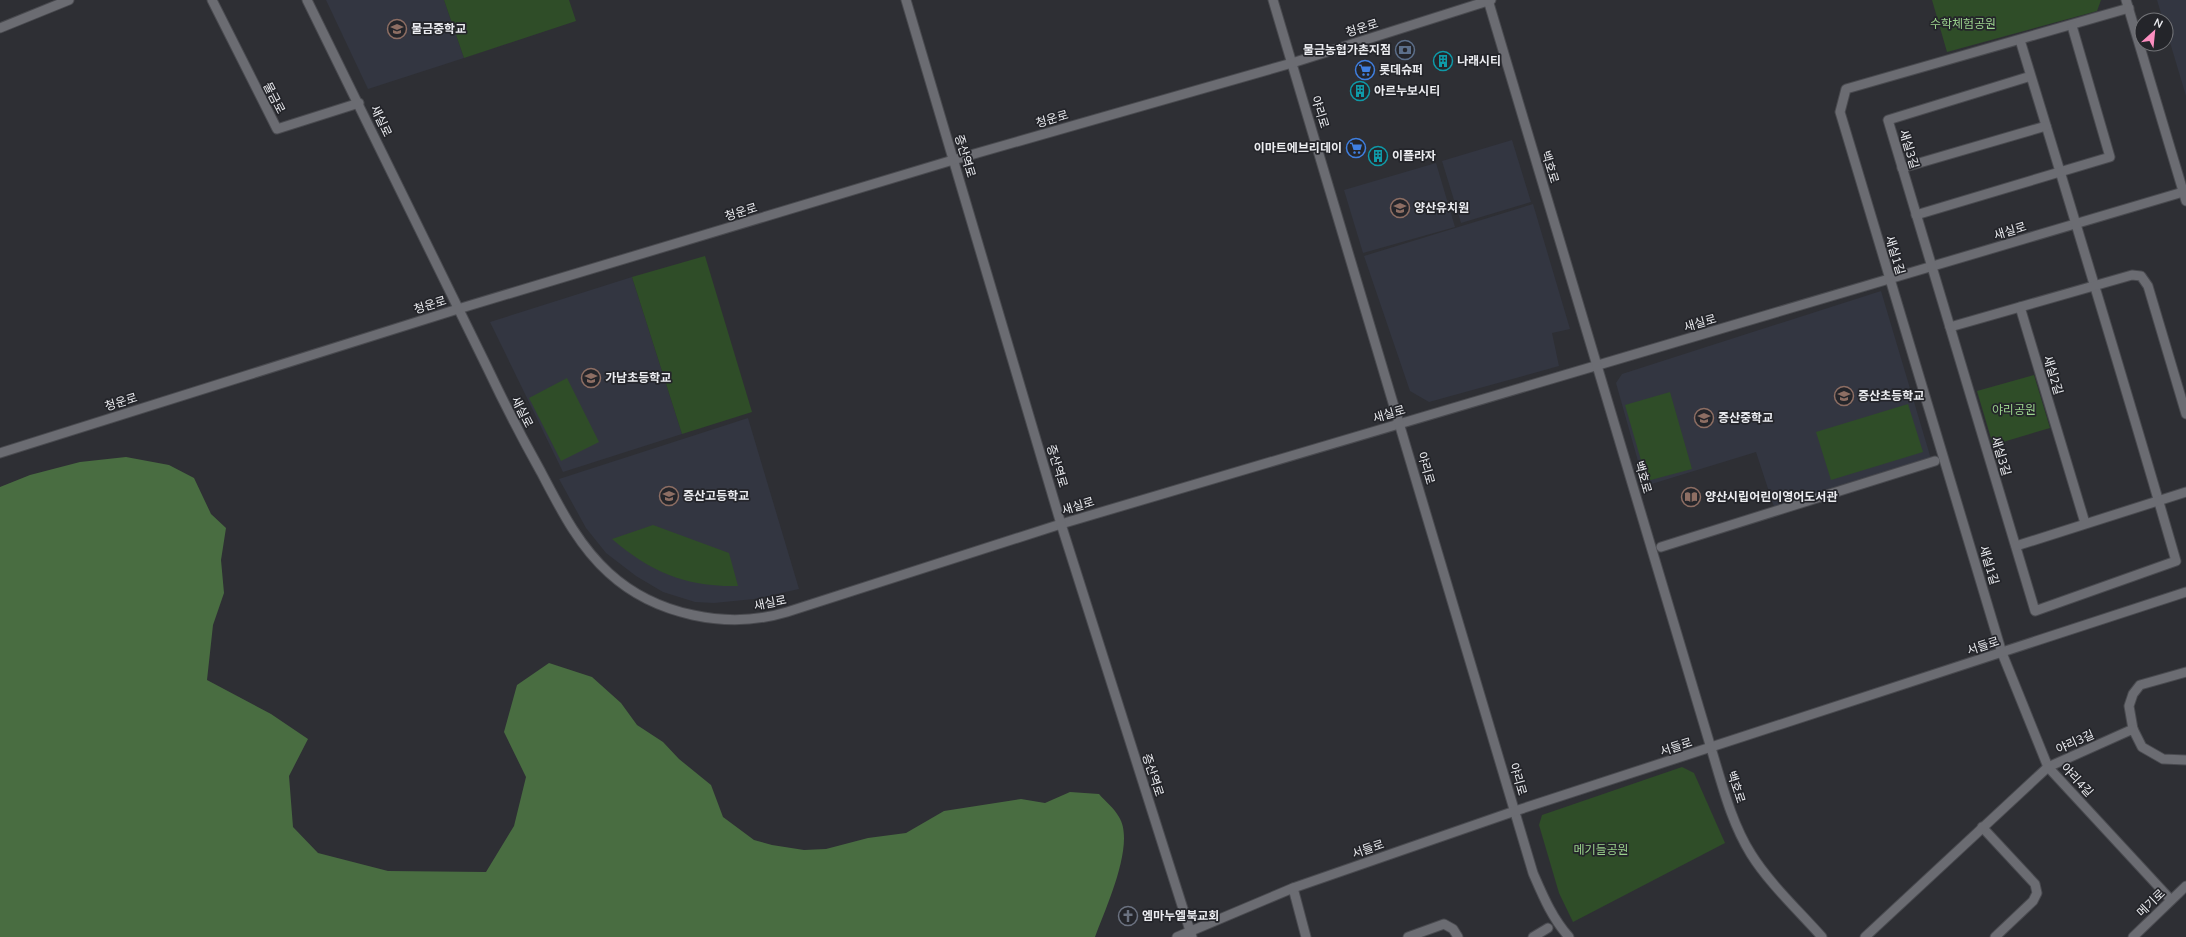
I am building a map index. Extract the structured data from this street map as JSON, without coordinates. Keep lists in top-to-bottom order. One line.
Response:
{"streets":{"street":["청운로","물금로","야리로","새실로","새실3길","증산역로","백호로","새실1길","새실2길","서들로","야리3길","야리4길","메기로"]},"crossings":[["청운로","야리로"],["청운로","새실로"],["청운로","증산역로"],["청운로","백호로"],["물금로","새실로"],["야리로","새실로"],["야리로","서들로"],["새실로","새실3길"],["새실로","증산역로"],["새실로","백호로"],["새실로","새실1길"],["증산역로","서들로"],["백호로","서들로"],["새실1길","서들로"],["새실1길","야리4길"],["서들로","야리4길"],["야리3길","야리4길"],["야리4길","메기로"]],"parks":["수학체험공원","야리공원","메기들공원"],"places":{"school or university":["물금중학교","양산유치원","가남초등학교","증산초등학교","증산중학교","증산고등학교"],"bank":["물금농협가촌지점"],"building":["나래시티","아르누보시티","이플라자"],"supermarket":["롯데슈퍼","이마트에브리데이"],"library":["양산시립어린이영어도서관"],"church":["엠마누엘북교회"]},"north":"top right"}
